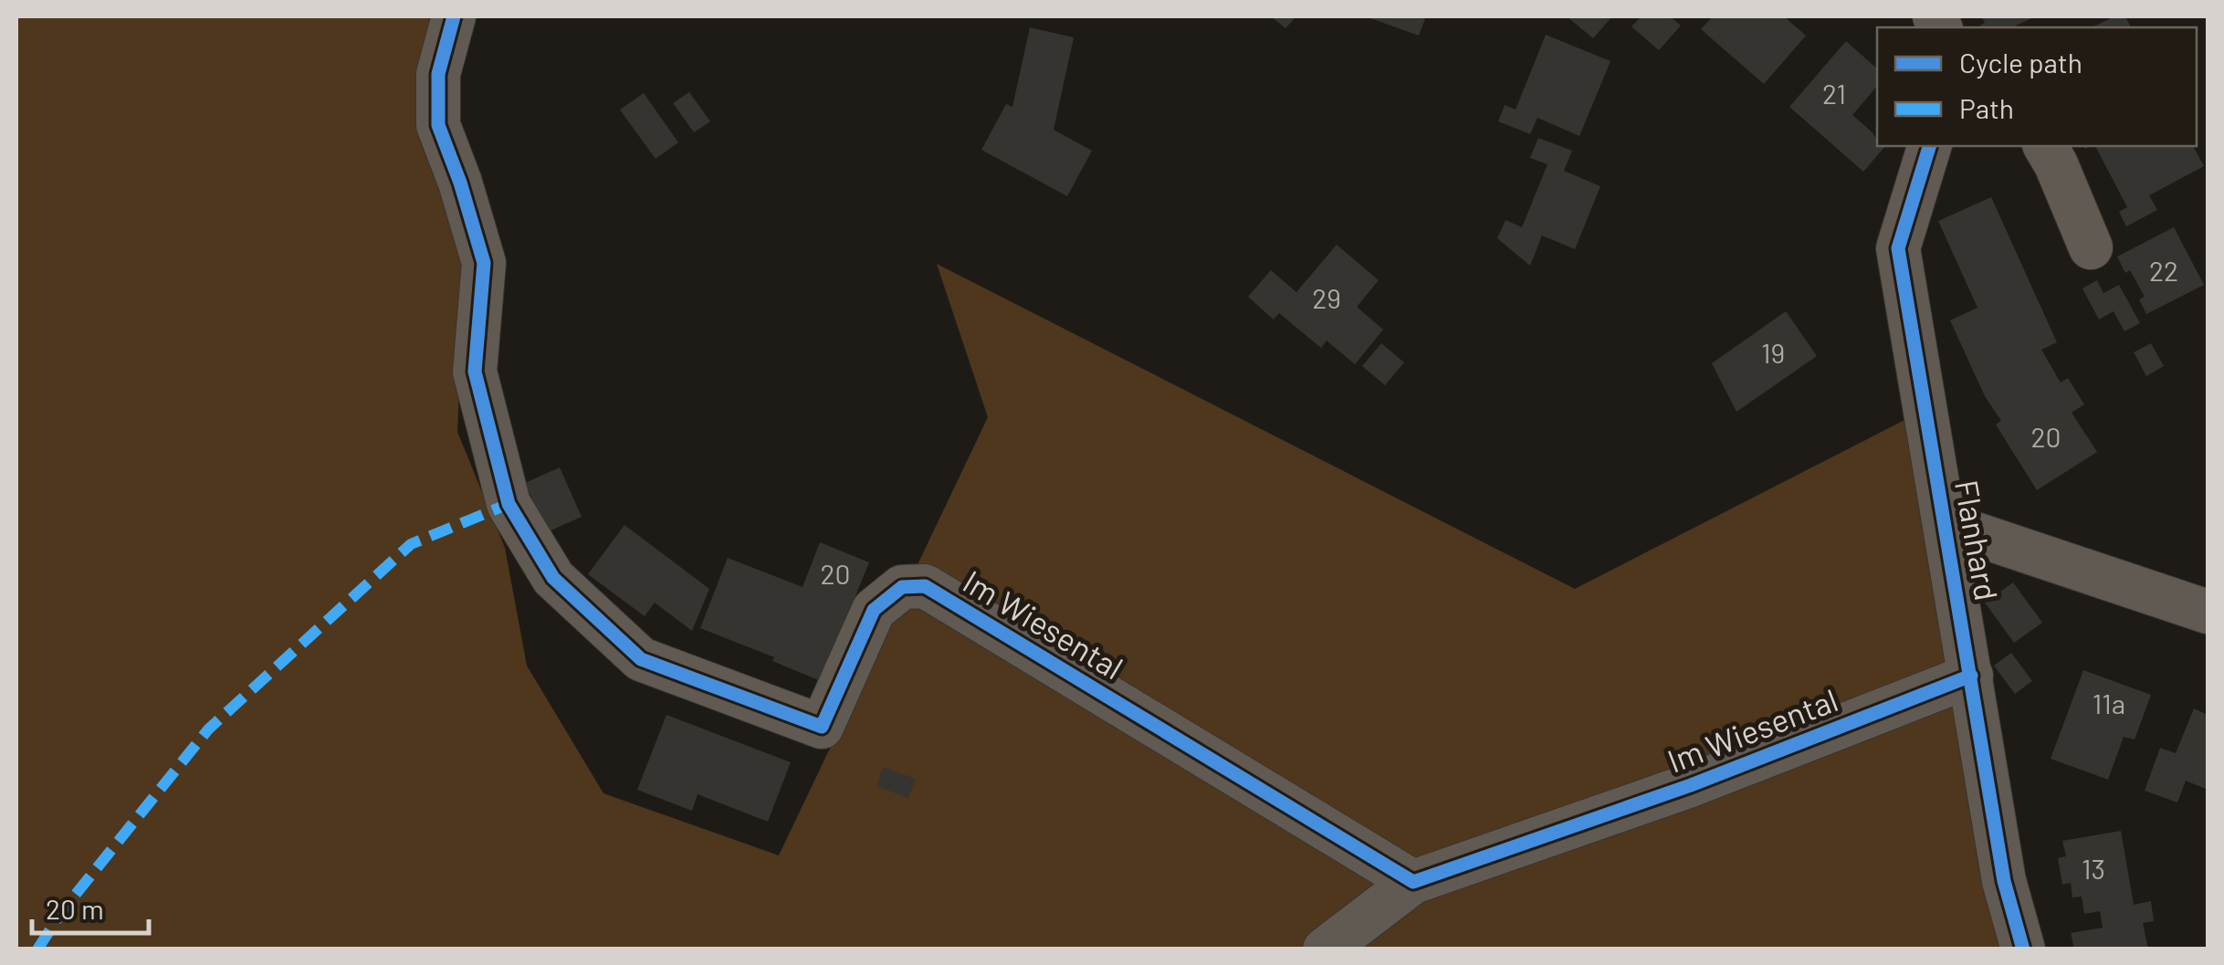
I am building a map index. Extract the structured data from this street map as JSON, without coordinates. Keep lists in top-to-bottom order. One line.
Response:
{"streets":{"street":["Flanhard","Im Wiesental"]},"crossings":[["Flanhard","Im Wiesental"]],"house_numbers":["21","22","29","19","20","20","11a","13"],"legend":["Cycle path","Path"],"scale_bar":"20 m"}
